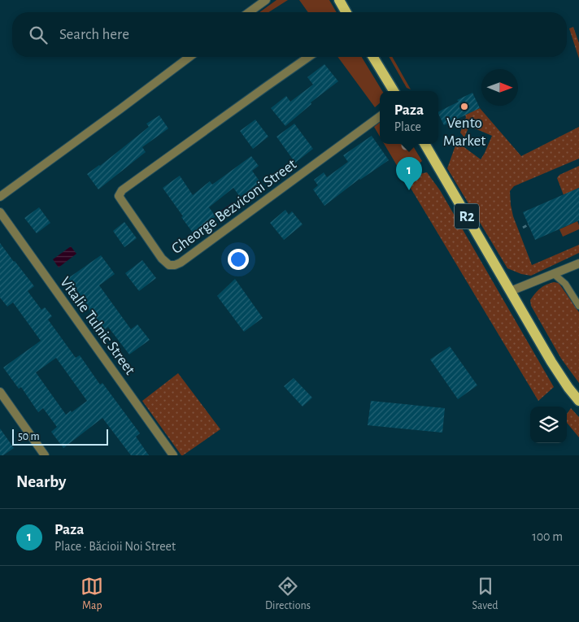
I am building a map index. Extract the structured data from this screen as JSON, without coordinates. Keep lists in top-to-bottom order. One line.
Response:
{"streets":{"main road":["R2"],"street":["Gheorge Bezviconi Street","Vitalie Tulnic Street"]},"places":["Vento Market"],"scale_bar":"50 m","north":"right","page":{"search":"Search here","popup":["Paza","Place"],"pins":"1","scale":"50 m","heading":"Nearby","list":[{"mark":"1","name":"Paza","note":"Place · Băcioii Noi Street","value":"100 m"}],"nav":["Map","Directions","Saved"]}}
